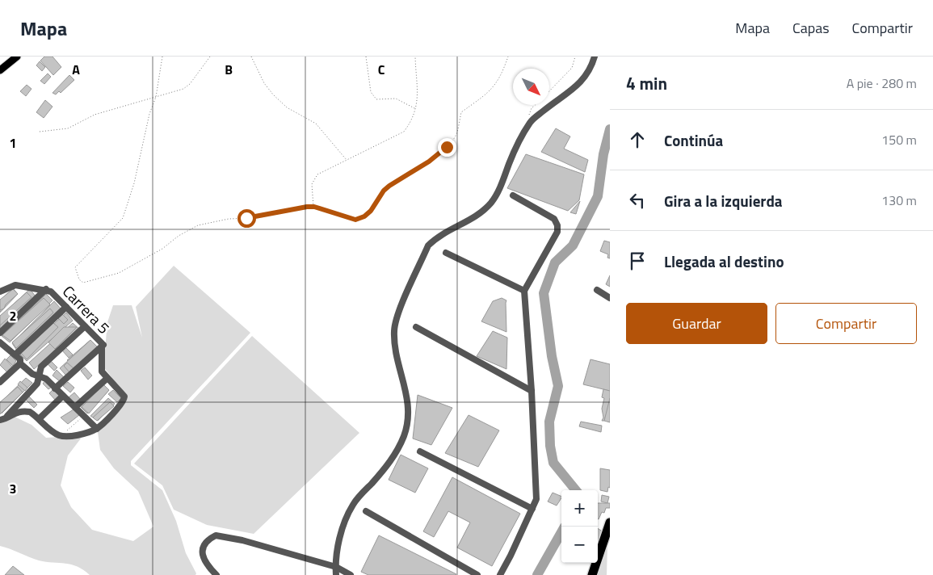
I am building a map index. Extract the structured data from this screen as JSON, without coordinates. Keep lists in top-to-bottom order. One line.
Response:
{"streets":{"street":["Carrera 5"]},"north":"bottom right","page":{"header":"Mapa","nav":["Mapa","Capas","Compartir"],"heading":["4 min","A pie · 280 m"],"list":[["Continúa","150 m"],["Gira a la izquierda","130 m"],"Llegada al destino"],"buttons":["Guardar","Compartir"],"map_buttons":["+","−"]},"grid":{"columns":["A","B","C"],"rows":["1","2","3"]}}
